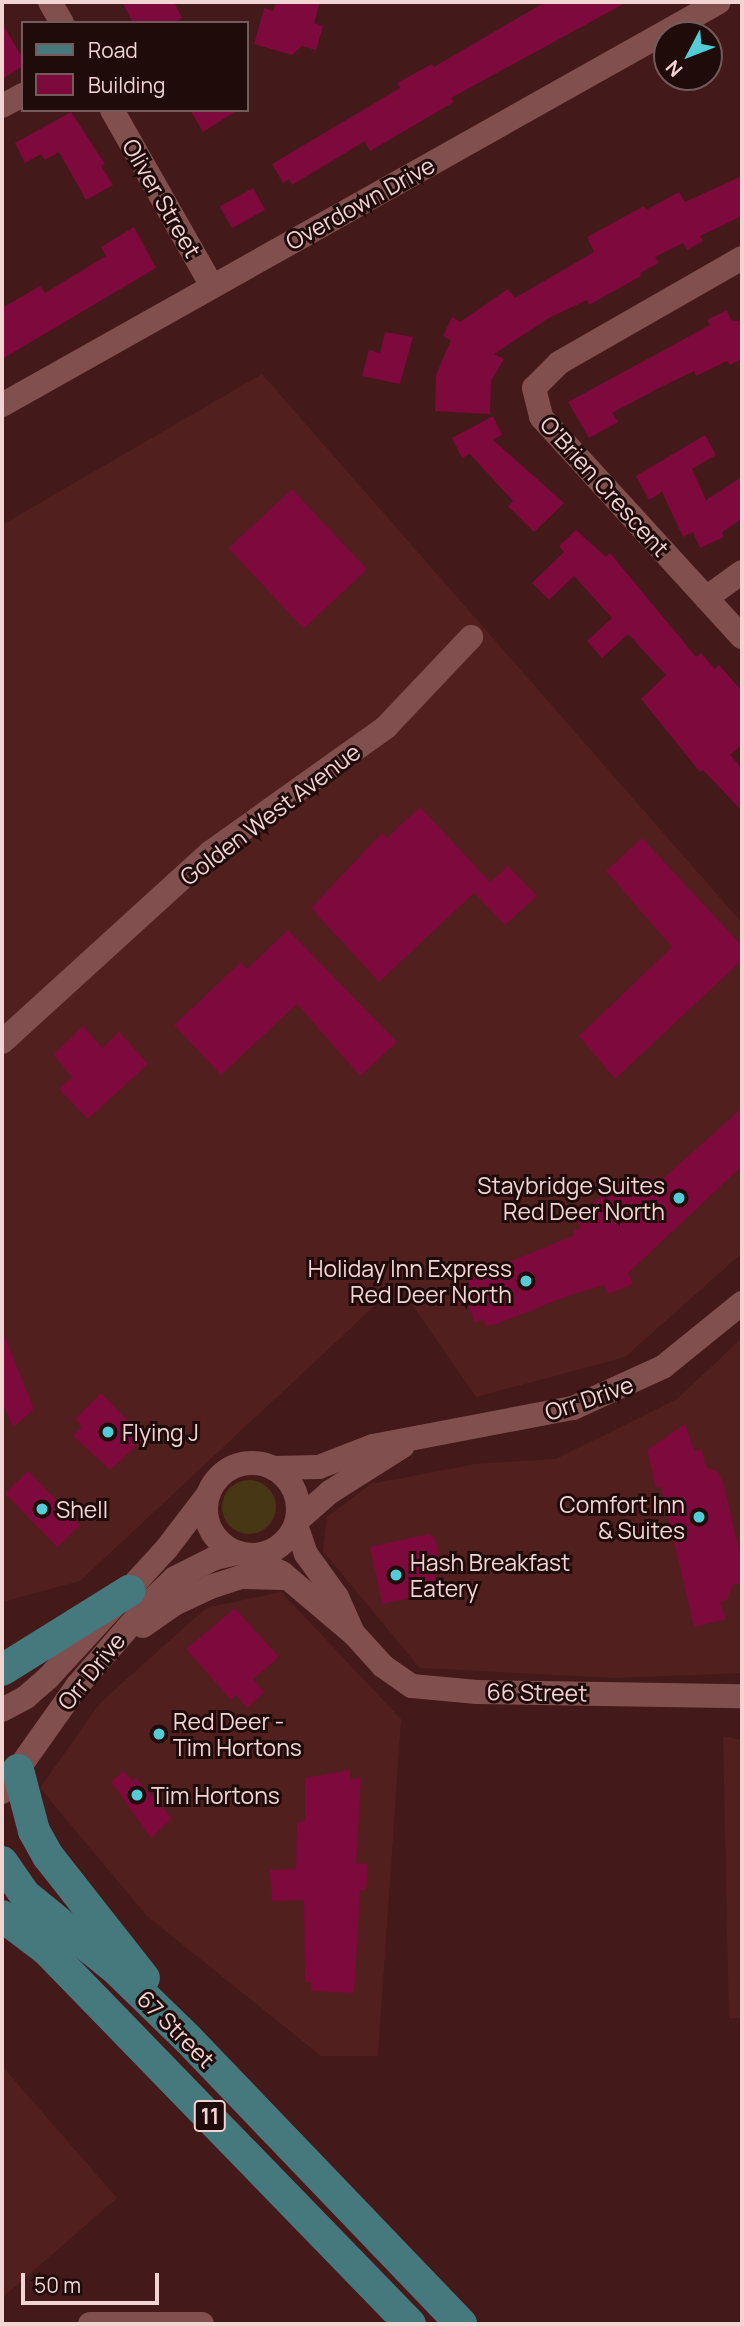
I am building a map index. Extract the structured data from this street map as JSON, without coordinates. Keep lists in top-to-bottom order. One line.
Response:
{"streets":{"main road":["67 Street","11"],"street":["Oliver Street","Overdown Drive","O'Brien Crescent","Golden West Avenue","Orr Drive","66 Street"]},"crossings":[["Oliver Street","Overdown Drive"],["Orr Drive","66 Street"]],"places":["Staybridge Suites Red Deer North","Holiday Inn Express Red Deer North","Flying J","Shell","Comfort Inn & Suites","Hash Breakfast Eatery","Red Deer - Tim Hortons","Tim Hortons"],"legend":["Road","Building"],"scale_bar":"50 m","north":"bottom left"}
